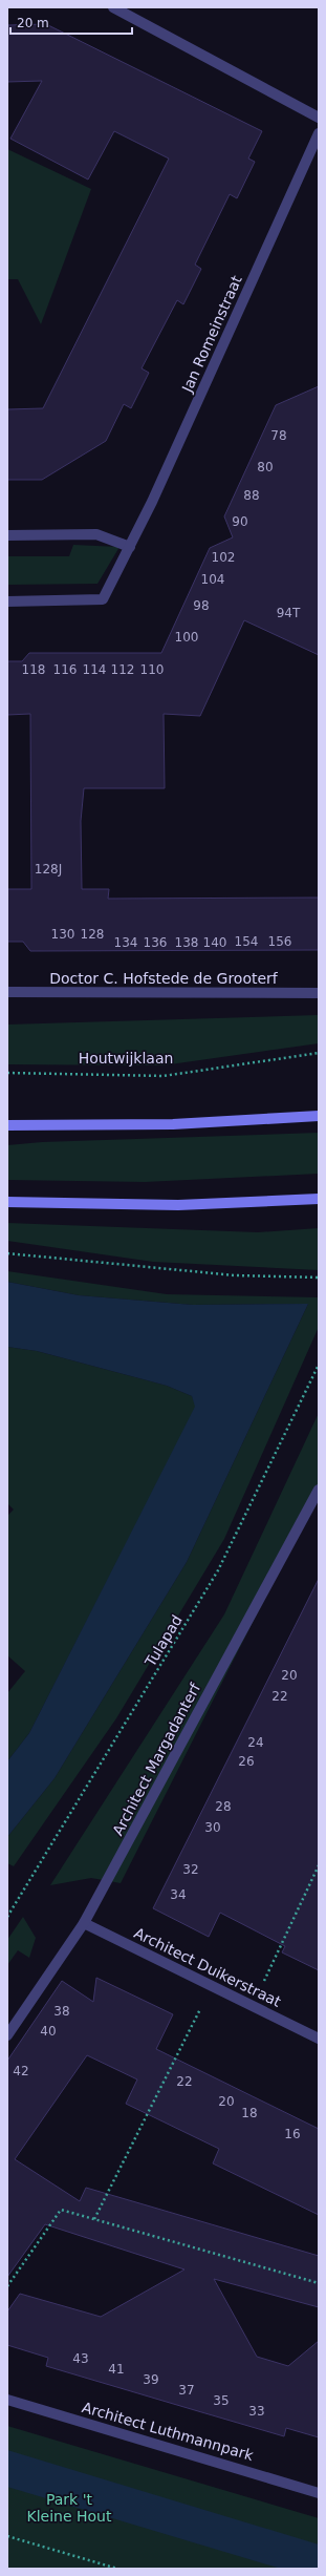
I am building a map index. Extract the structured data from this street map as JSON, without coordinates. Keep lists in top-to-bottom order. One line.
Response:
{"streets":{"street":["Jan Romeinstraat","Doctor C. Hofstede de Grooterf","Architect Margadanterf","Architect Duikerstraat","Architect Luthmannpark"],"path":["Houtwijklaan","Tulapad"]},"crossings":[["Architect Margadanterf","Architect Duikerstraat"]],"parks":["Park 't Kleine Hout"],"house_numbers":["78","80","88","90","102","104","98","94T","100","118","116","114","112","110","128J","130","128","154","156","134","136","138","140","20","22","24","26","28","30","32","34","38","40","42","22","20","18","16","43","41","39","37","35","33"],"scale_bar":"20 m"}
